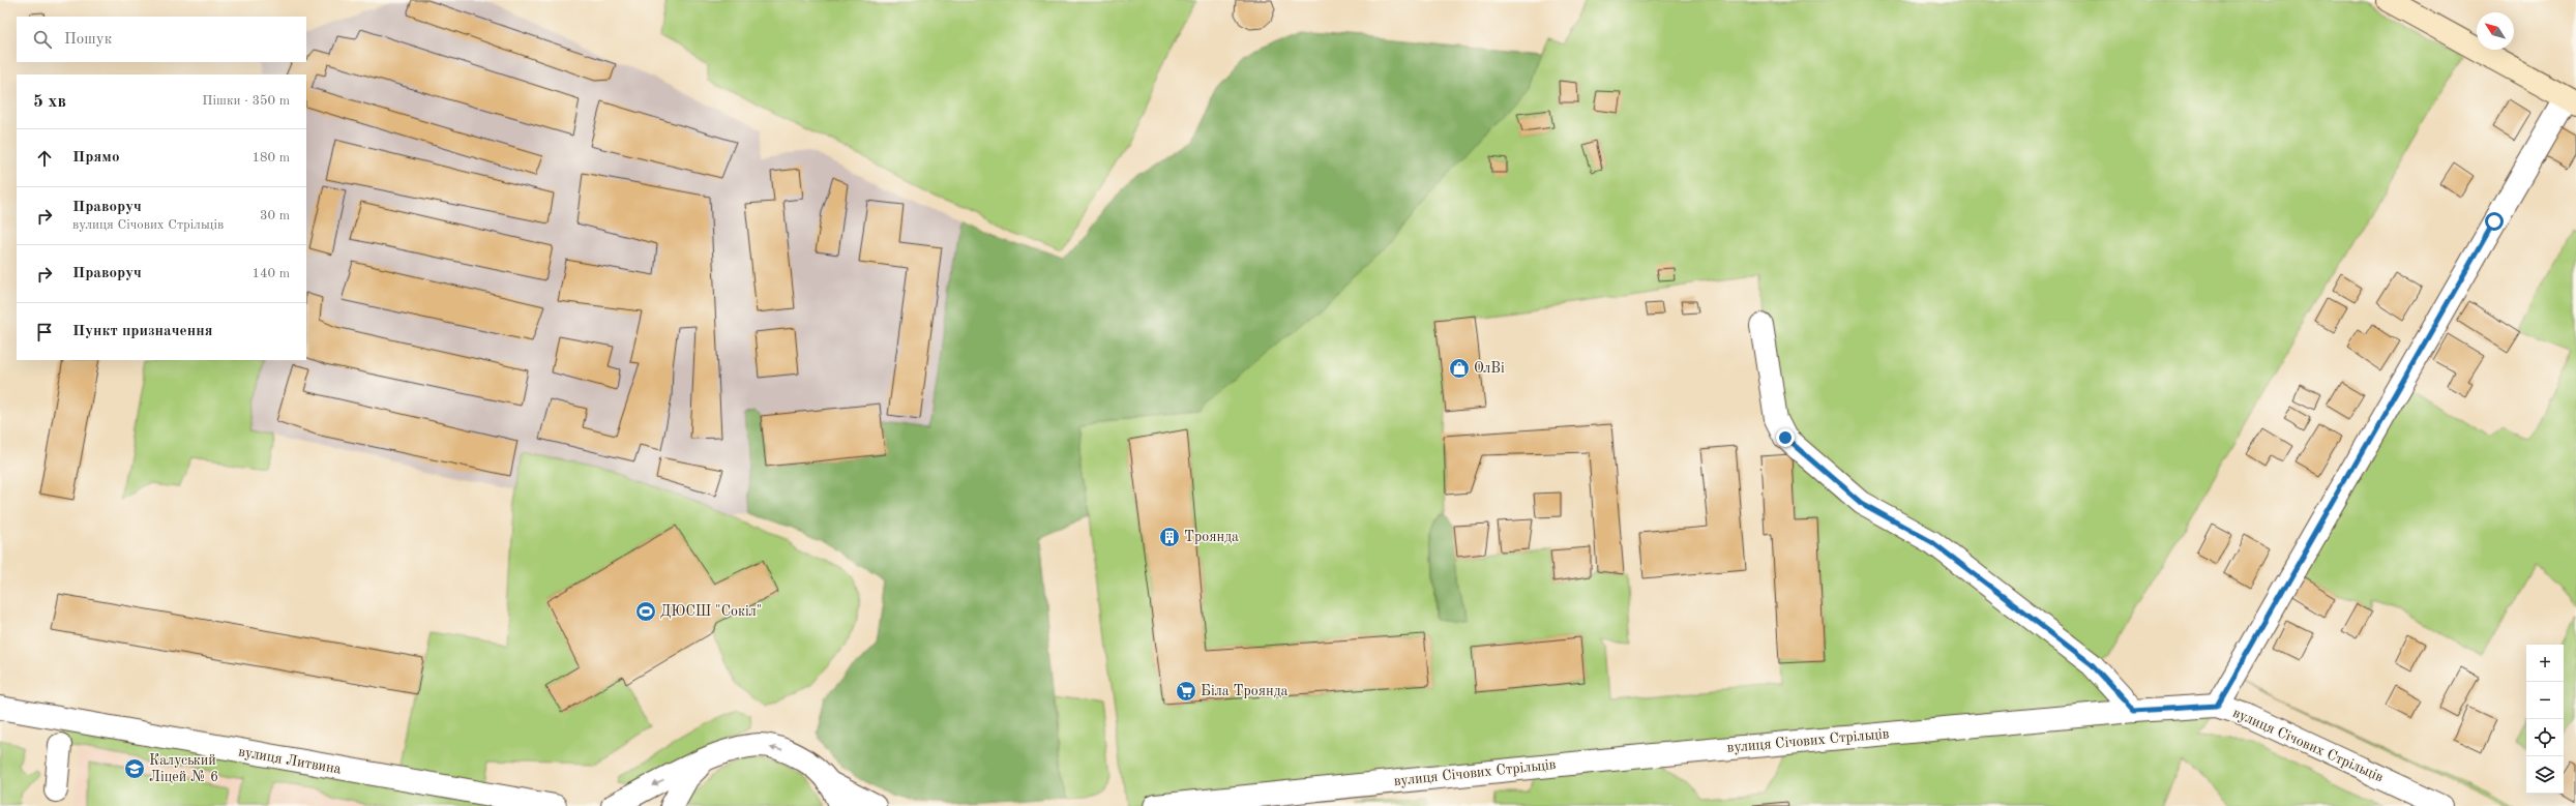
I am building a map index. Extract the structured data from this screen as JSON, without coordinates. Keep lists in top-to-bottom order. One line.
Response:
{"streets":{"street":["вулиця Січових Стрільців","вулиця Литвина"]},"places":{"shop":["ОлВі"],"building":["Троянда"],"sports":["ДЮСШ \"Сокіл\""],"supermarket":["Біла Троянда"],"school or university":["Калуський Ліцей № 6"]},"north":"top left","page":{"search":"Пошук","heading":["5 хв","Пішки · 350 m"],"list":[["Прямо","180 m"],["Праворуч","вулиця Січових Стрільців","30 m"],["Праворуч","140 m"],"Пункт призначення"],"map_buttons":["+","−"]}}
